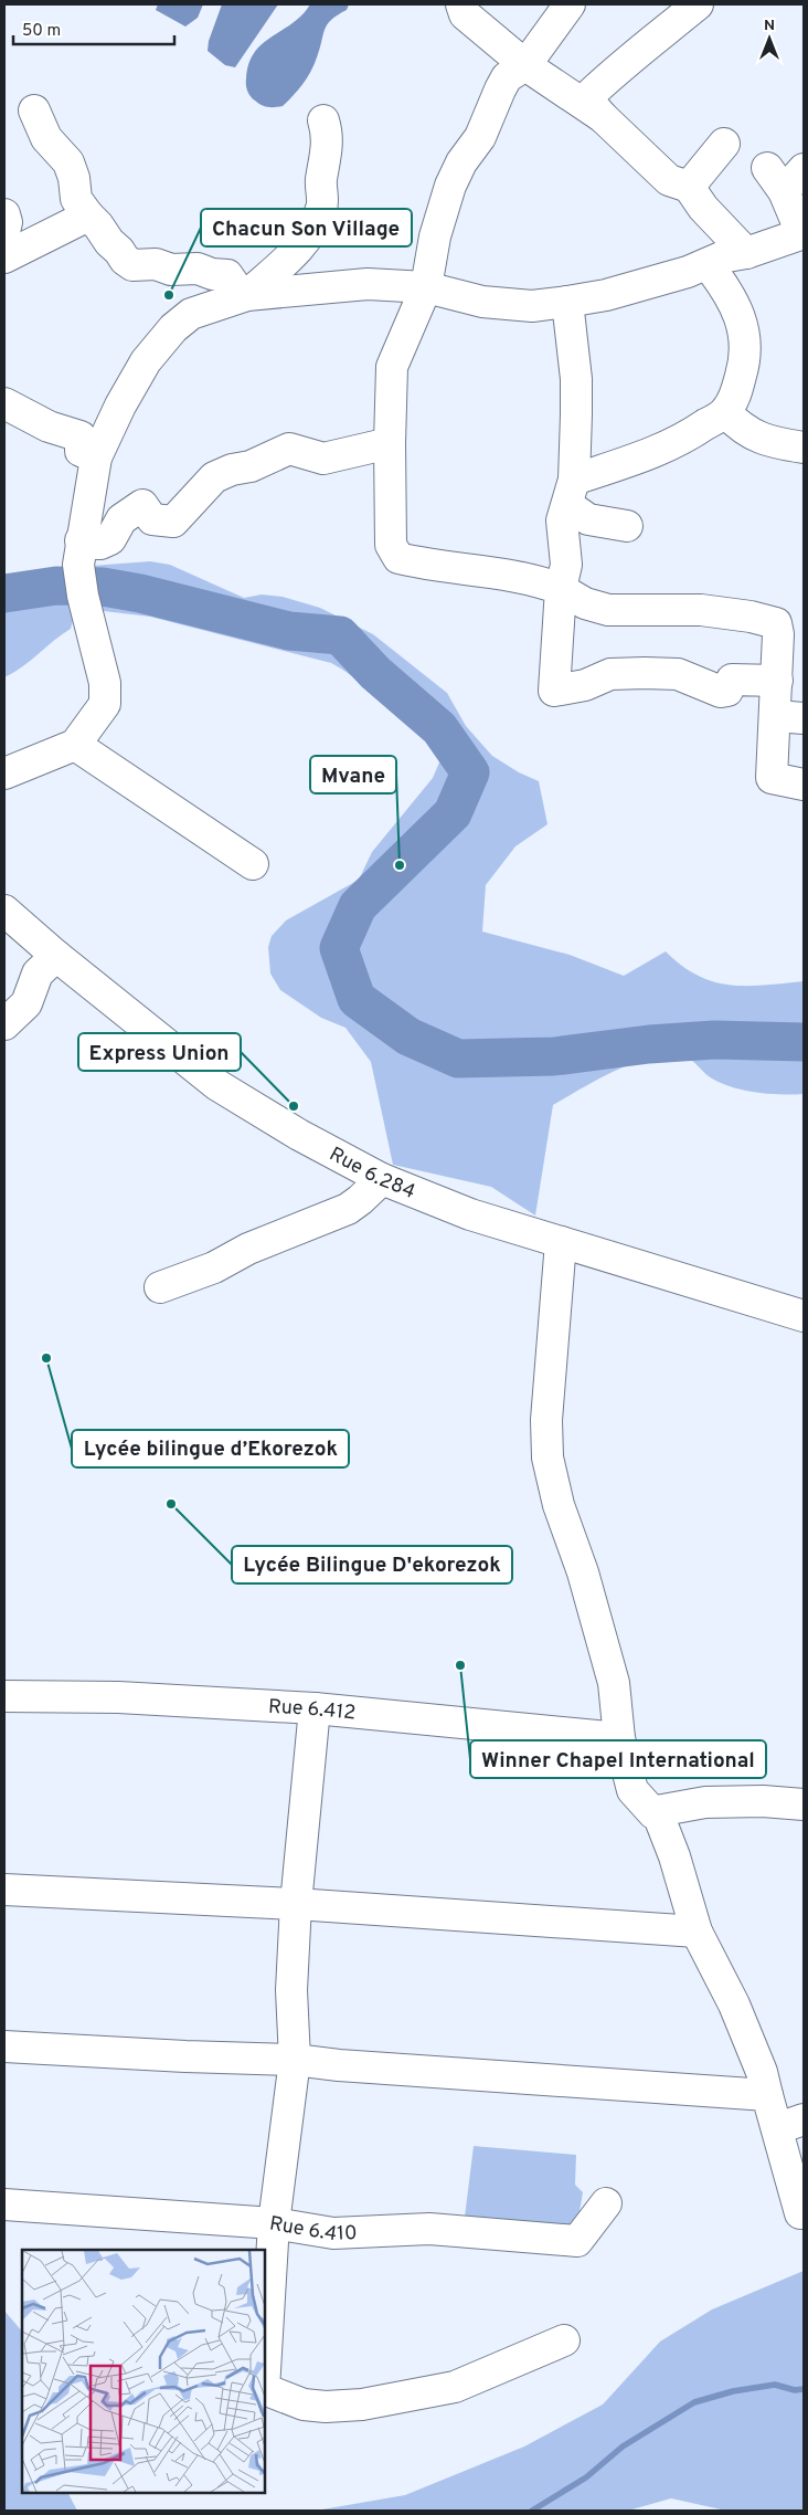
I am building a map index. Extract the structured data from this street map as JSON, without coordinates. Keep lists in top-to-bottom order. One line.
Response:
{"streets":{"street":["Rue 6.284","Rue 6.412","Rue 6.410"]},"places":["Chacun Son Village","Mvane","Express Union","Lycée bilingue d’Ekorezok","Lycée Bilingue D'ekorezok","Winner Chapel International"],"scale_bar":"50 m","north":"top"}
